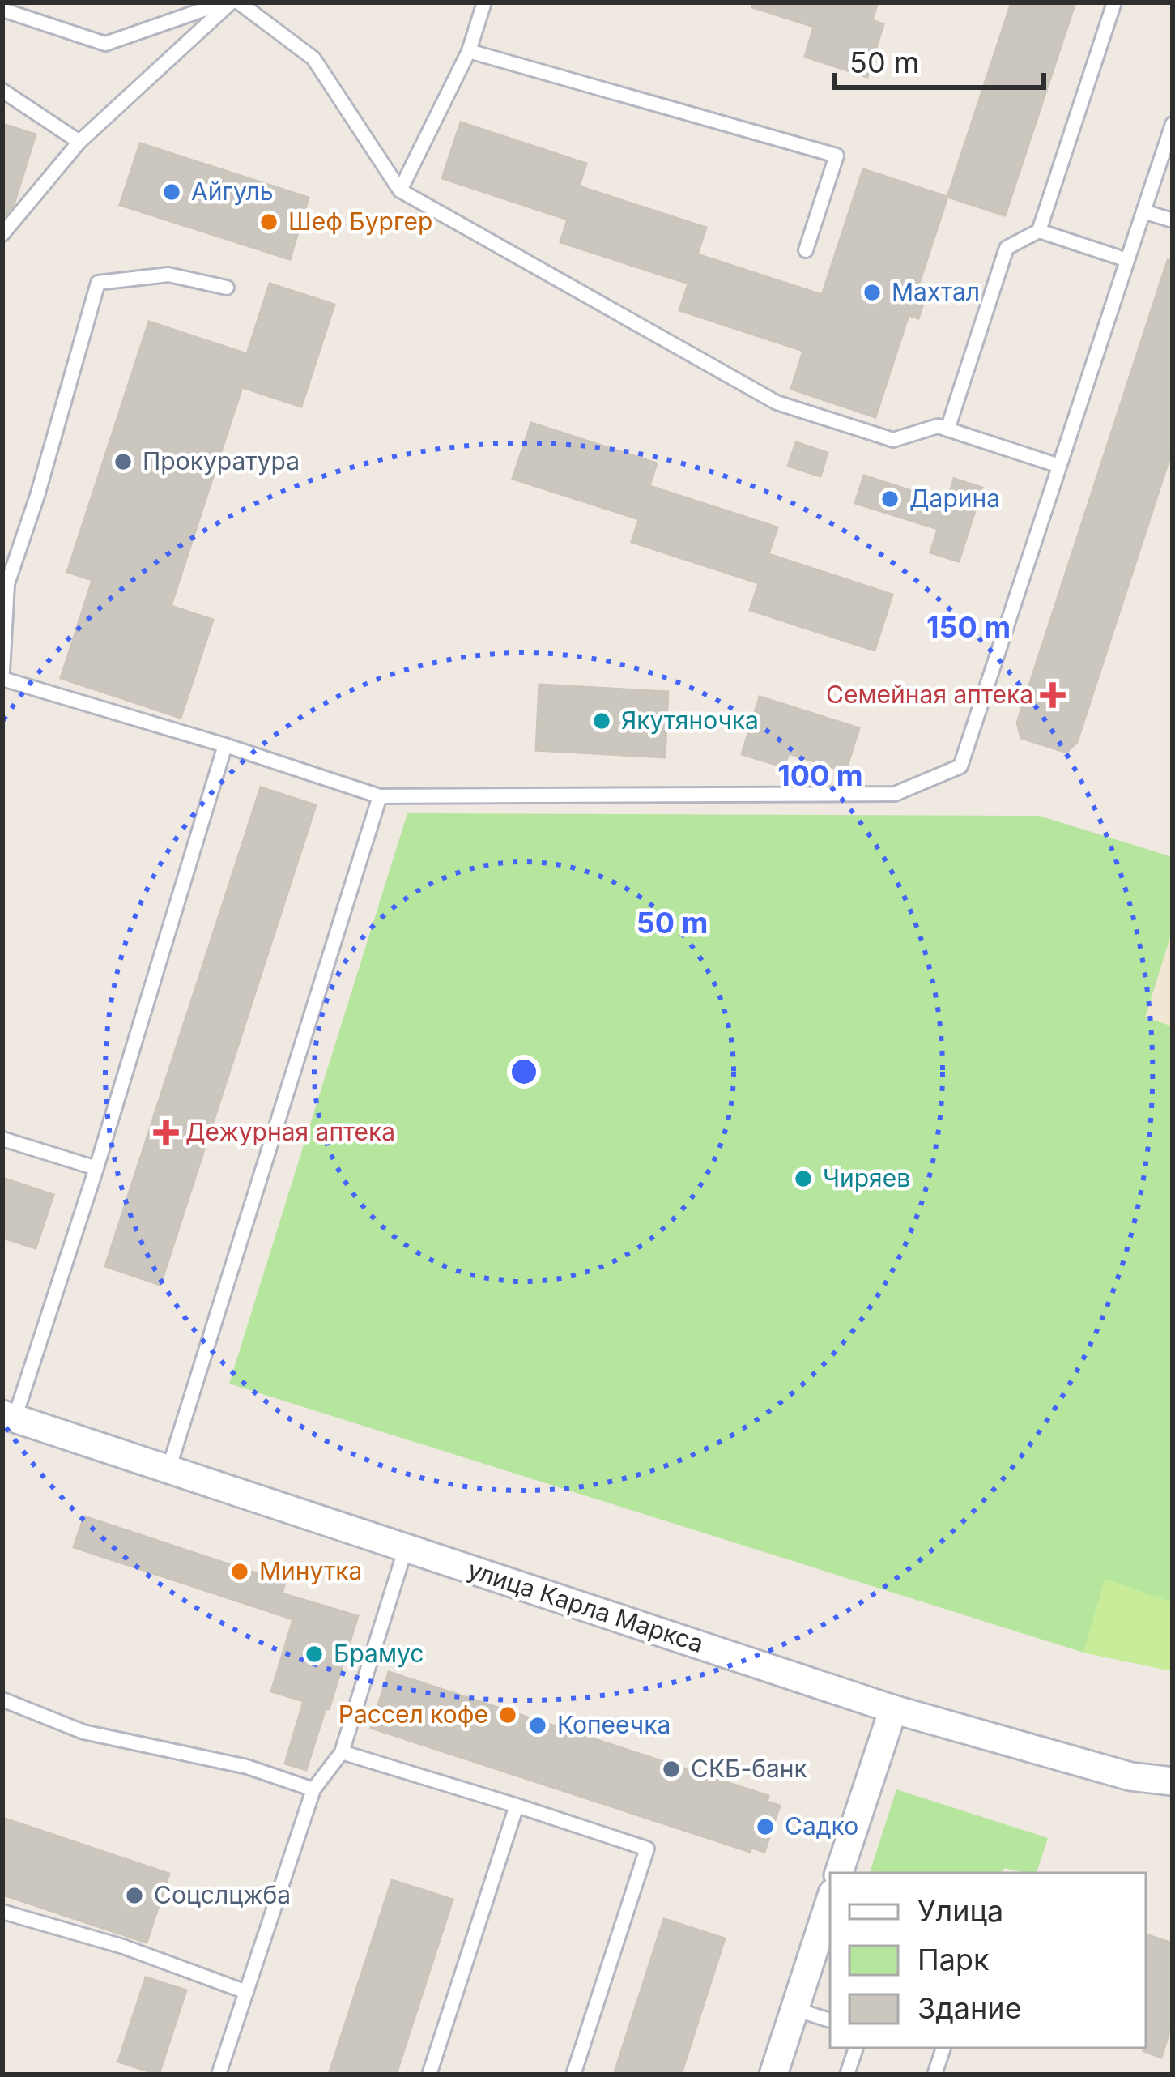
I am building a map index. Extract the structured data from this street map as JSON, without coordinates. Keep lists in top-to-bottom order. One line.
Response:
{"streets":{"street":["улица Карла Маркса"]},"places":{"other":["Айгуль","Шеф Бургер","Махтал","Прокуратура","Дарина","Якутяночка","Чиряев","Минутка","Брамус","Рассел кофе","Копеечка","СКБ-банк","Садко","Соцслцжба"],"health":["Семейная аптека","Дежурная аптека"]},"legend":["Улица","Парк","Здание"],"scale_bar":"50 m","rings":["150 m","100 m","50 m"]}
